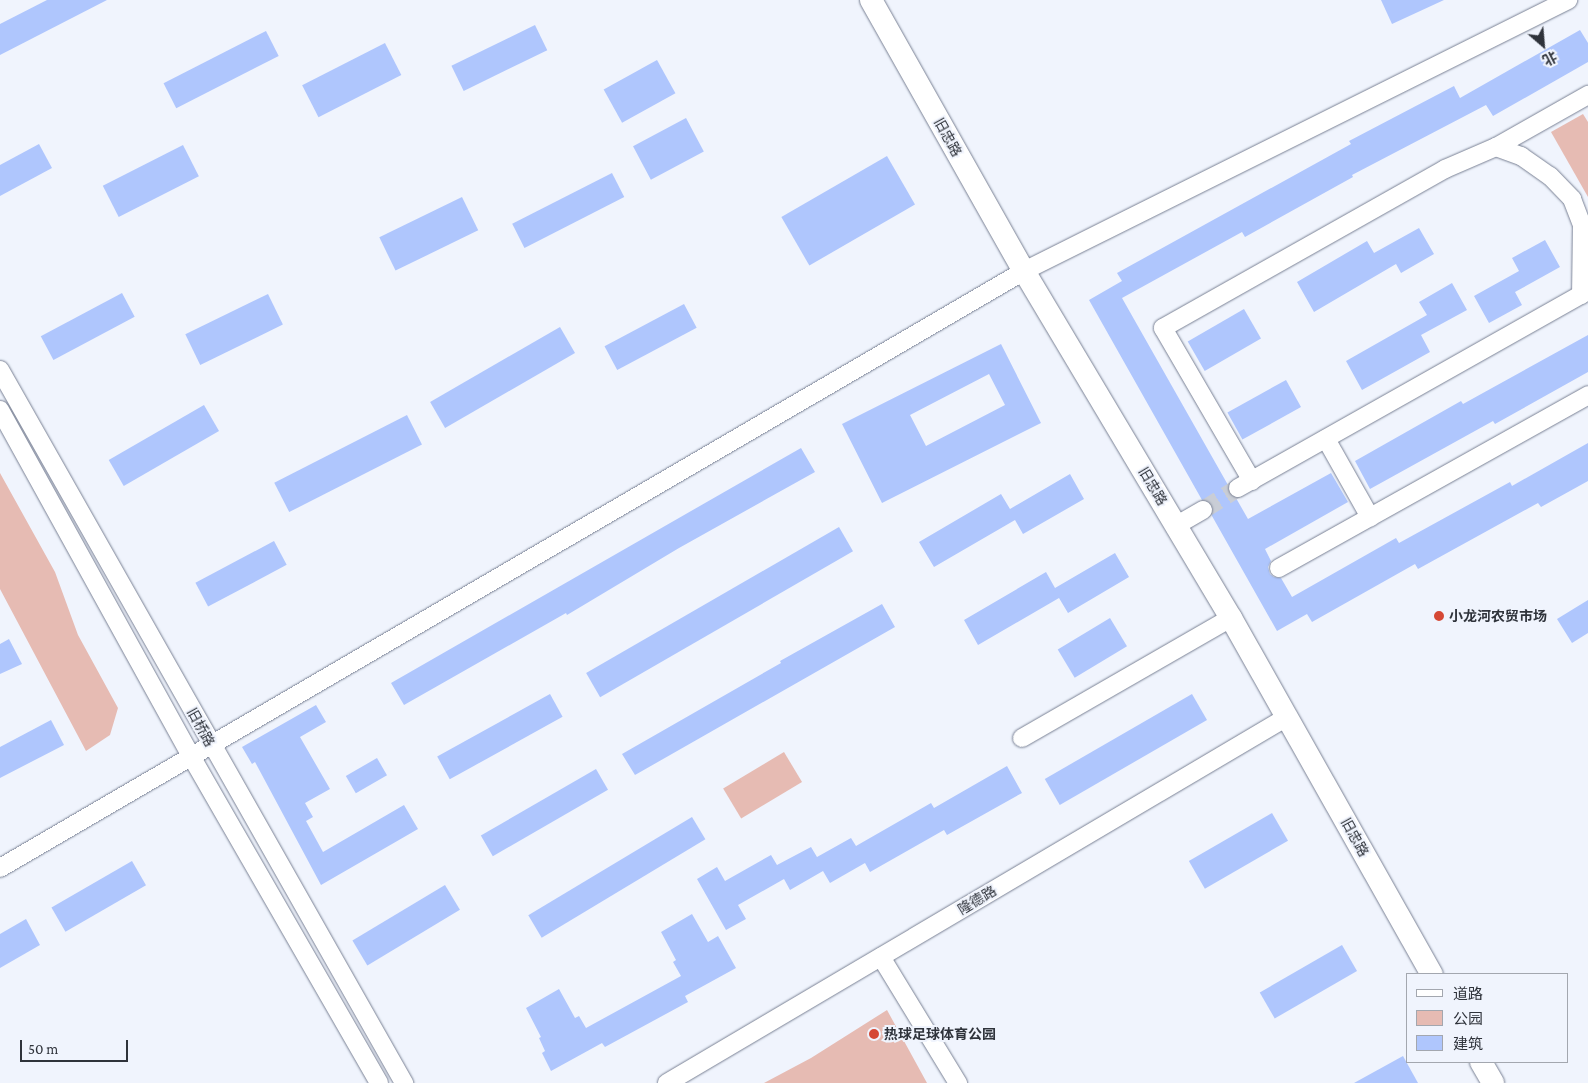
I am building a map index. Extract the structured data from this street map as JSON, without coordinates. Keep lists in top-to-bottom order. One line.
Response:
{"streets":{"main road":["旧忠路"],"street":["旧桥路","隆德路"]},"crossings":[["旧忠路","隆德路"]],"places":["小龙河农贸市场","热球足球体育公园"],"legend":["道路","公园","建筑"],"scale_bar":"50 m","north":"bottom right"}
